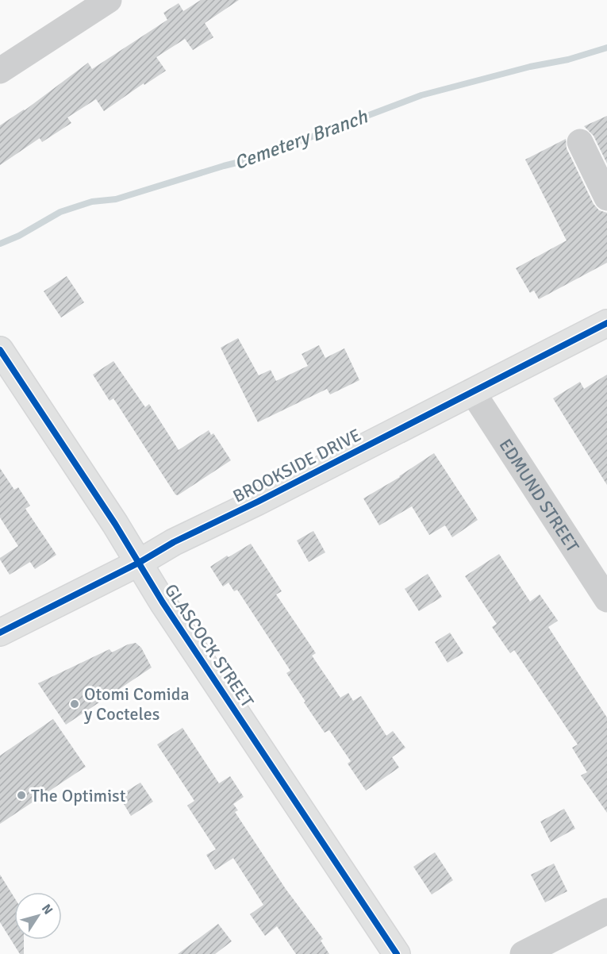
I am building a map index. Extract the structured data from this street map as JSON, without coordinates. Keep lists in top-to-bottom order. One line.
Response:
{"streets":{"street":["BROOKSIDE DRIVE","EDMUND STREET","GLASCOCK STREET"]},"crossings":[["BROOKSIDE DRIVE","EDMUND STREET"],["BROOKSIDE DRIVE","GLASCOCK STREET"]],"water":["Cemetery Branch"],"places":["Otomi Comida y Cocteles","The Optimist"],"north":"top right"}
